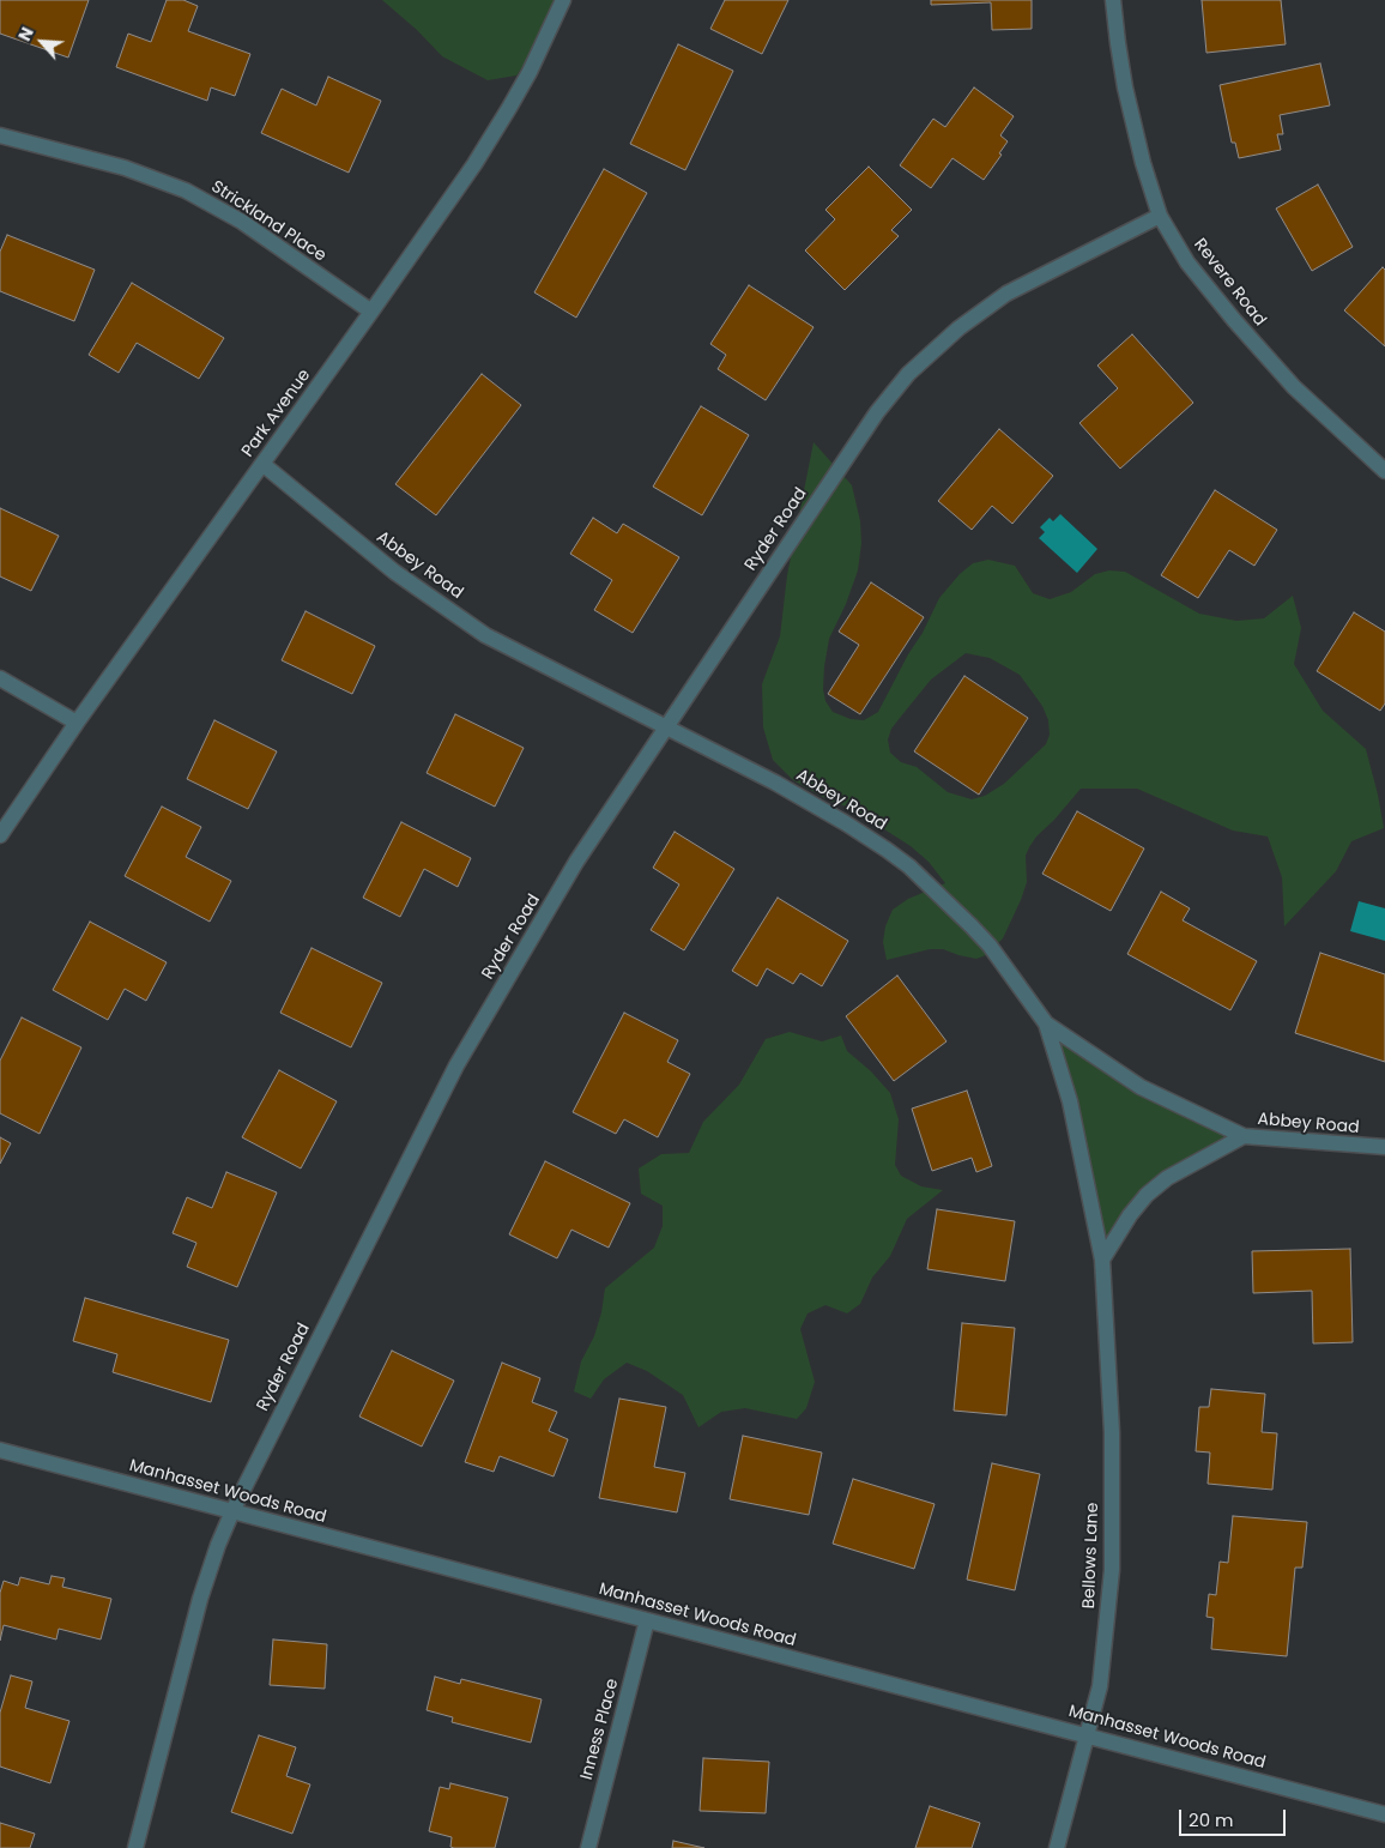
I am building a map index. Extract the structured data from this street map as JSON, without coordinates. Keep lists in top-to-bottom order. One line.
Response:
{"streets":{"street":["Strickland Place","Revere Road","Park Avenue","Ryder Road","Abbey Road","Manhasset Woods Road","Bellows Lane","Inness Place"]},"crossings":[["Strickland Place","Park Avenue"],["Revere Road","Ryder Road"],["Park Avenue","Abbey Road"],["Ryder Road","Abbey Road"],["Ryder Road","Manhasset Woods Road"],["Abbey Road","Bellows Lane"],["Manhasset Woods Road","Bellows Lane"],["Manhasset Woods Road","Inness Place"]],"scale_bar":"20 m","north":"top left"}
